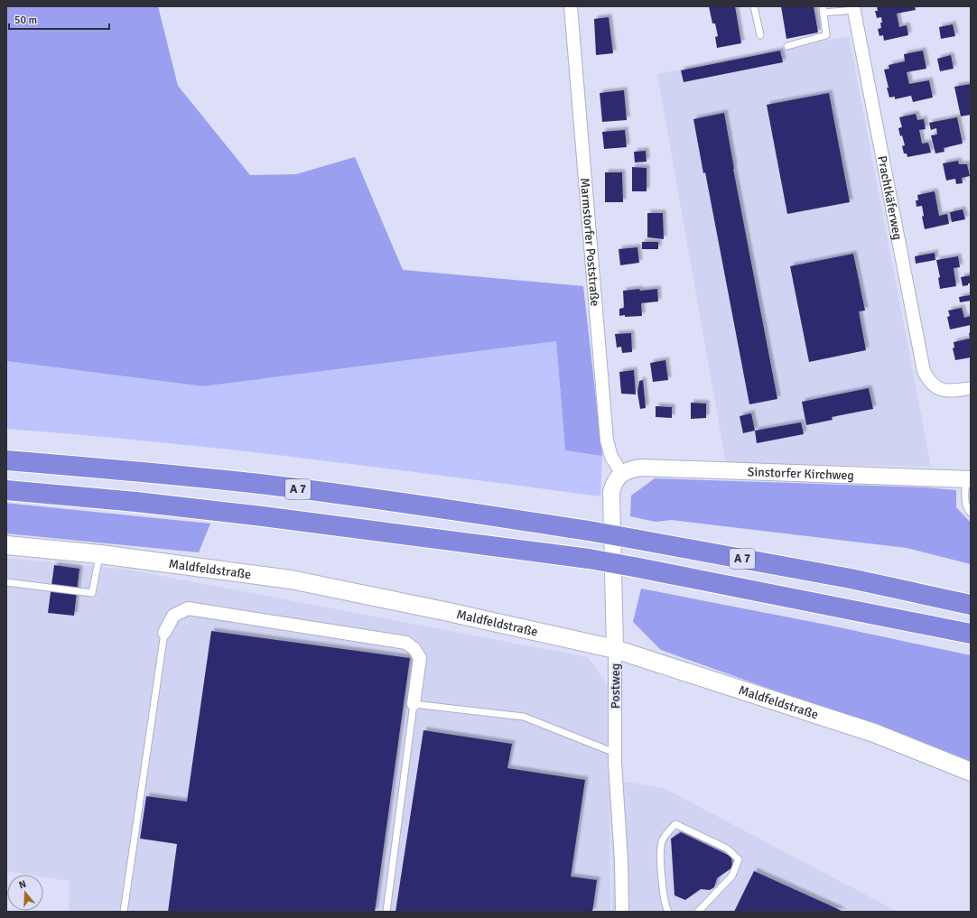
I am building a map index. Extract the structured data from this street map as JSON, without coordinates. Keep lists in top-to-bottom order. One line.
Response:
{"streets":{"highway":["A 7"],"main road":["Maldfeldstraße"],"street":["Prachtkäferweg","Marmstorfer Poststraße","Sinstorfer Kirchweg","Postweg"]},"crossings":[["Marmstorfer Poststraße","Sinstorfer Kirchweg"],["Marmstorfer Poststraße","Postweg"],["Sinstorfer Kirchweg","Postweg"],["Maldfeldstraße","Postweg"]],"scale_bar":"50 m","north":"top"}
